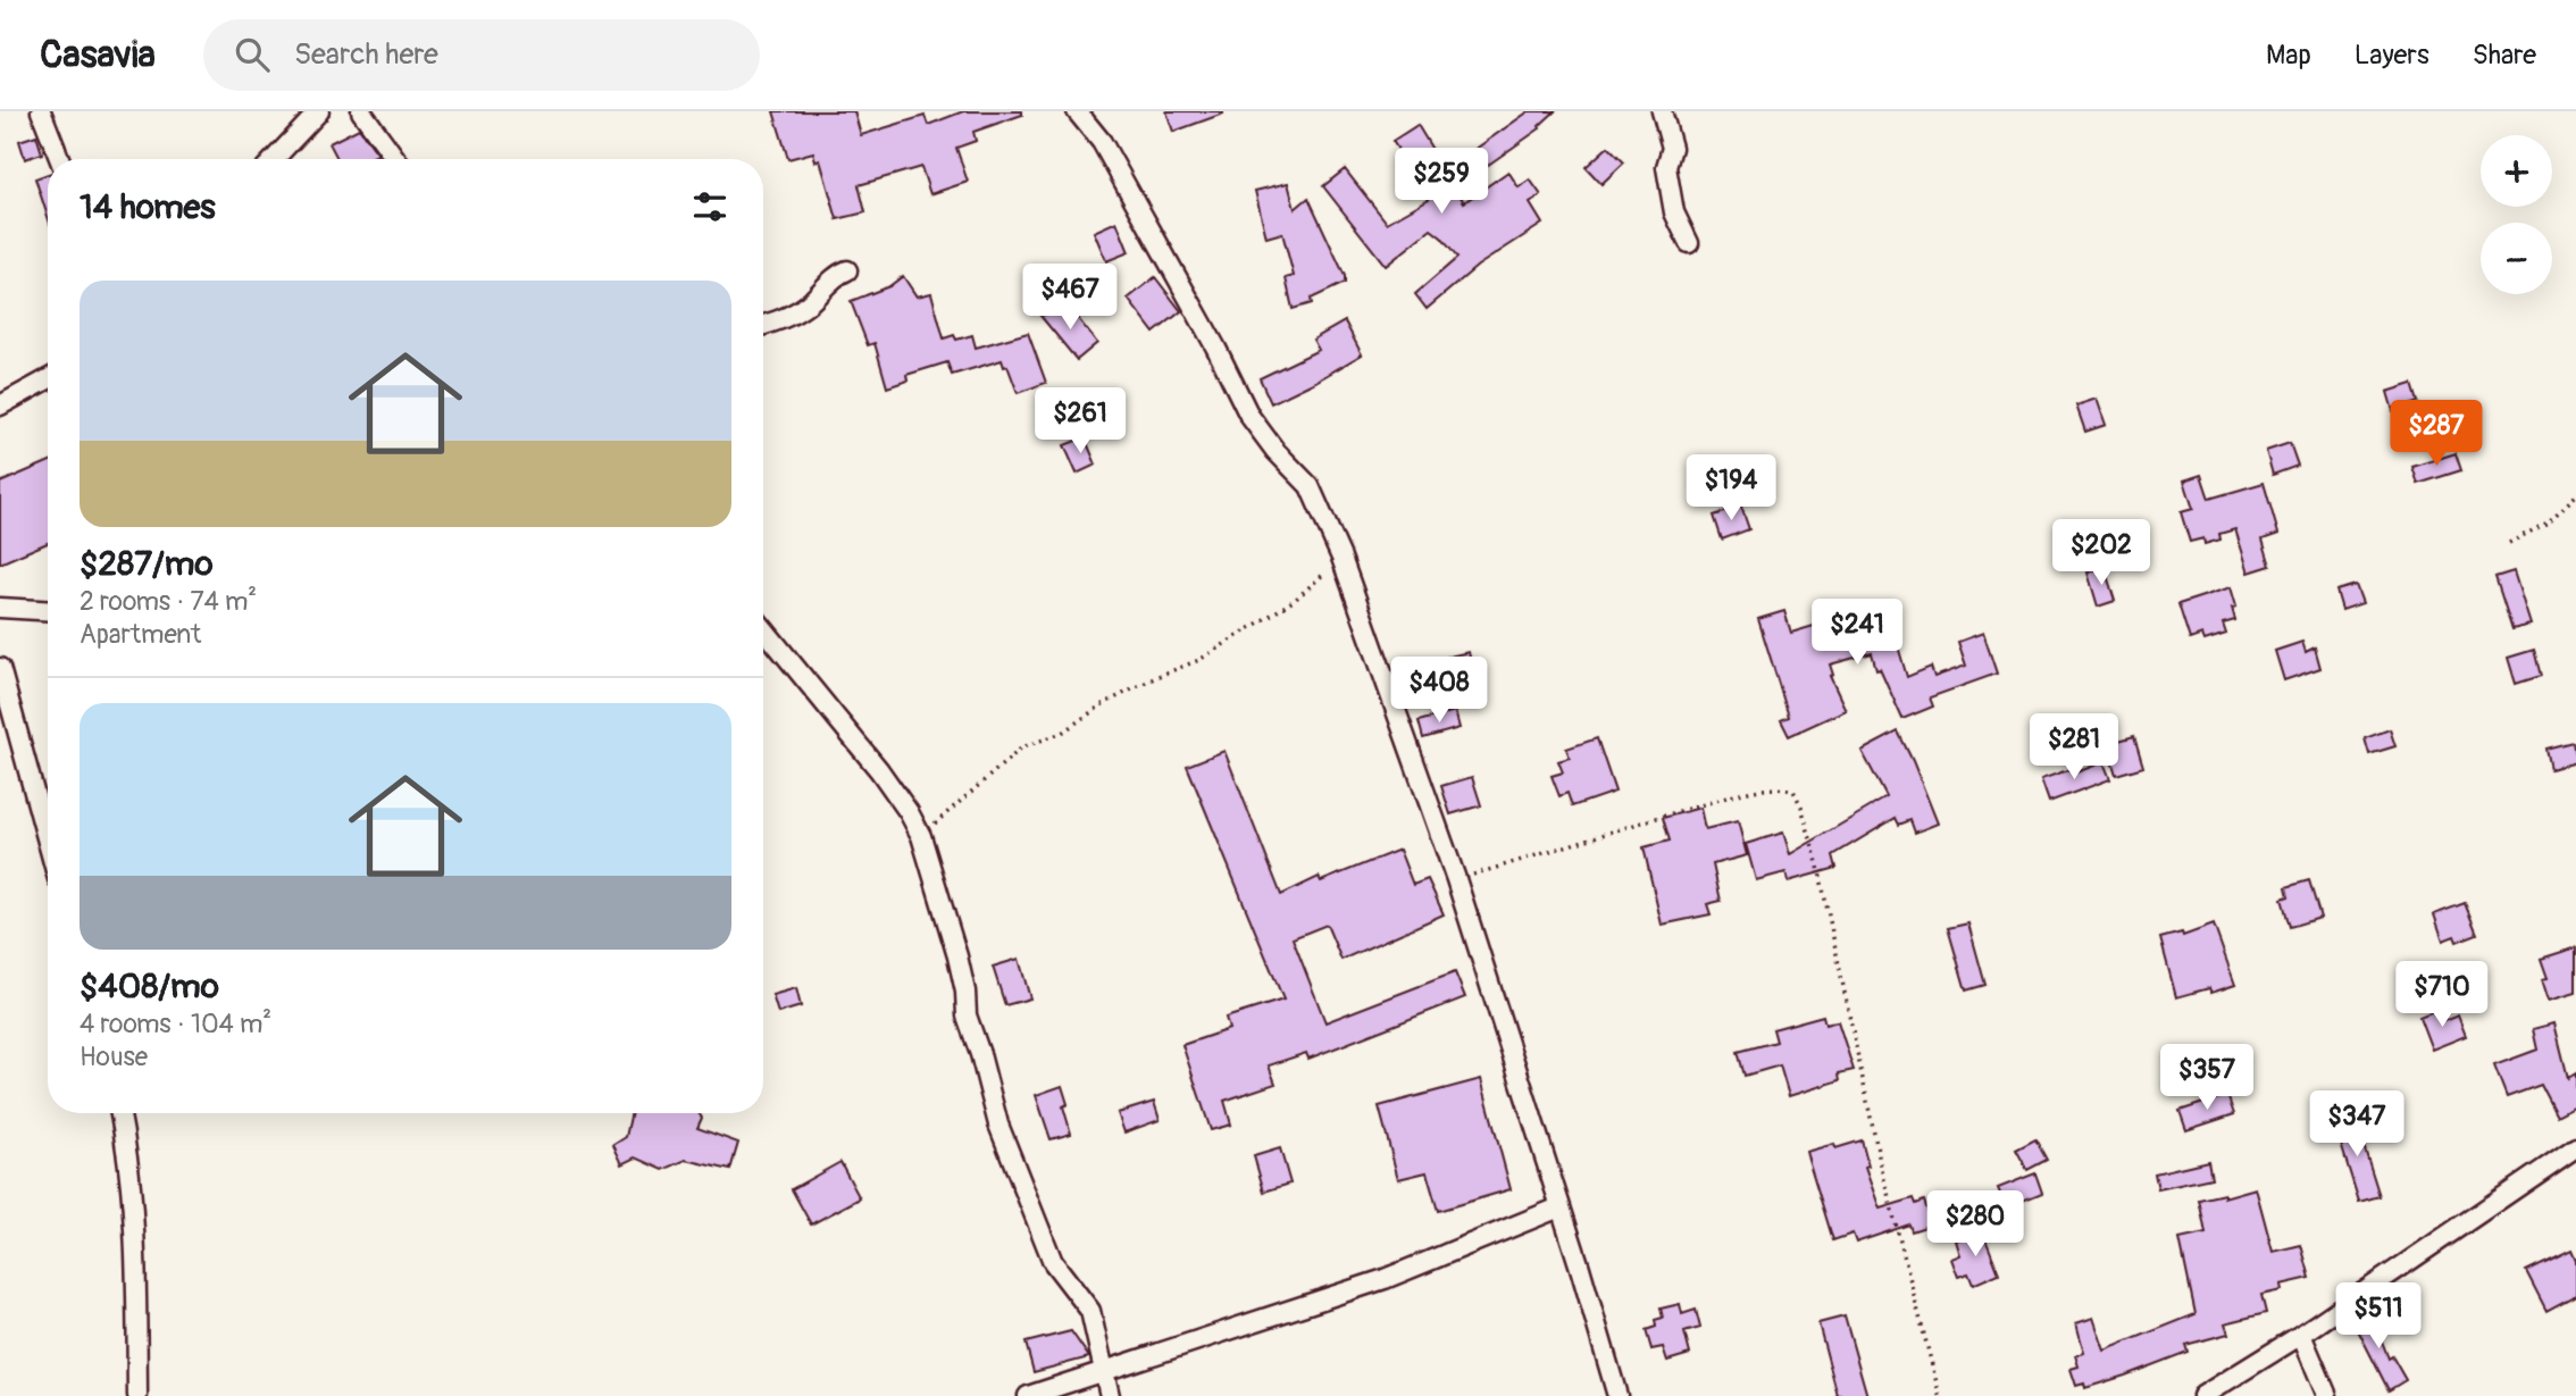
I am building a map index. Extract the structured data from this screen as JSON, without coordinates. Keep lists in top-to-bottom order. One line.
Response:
{"page":{"header":"Casavia","search":"Search here","nav":["Map","Layers","Share"],"map_buttons":["+","−"],"price":["$259","$467","$261","$287","$194","$202","$241","$408","$281","$710","$357","$347","$280","$511"],"heading":"14 homes","list":[{"name":"$287/mo","note":"2 rooms · 74 m² · Apartment"},{"name":"$408/mo","note":"4 rooms · 104 m² · House"}]}}
